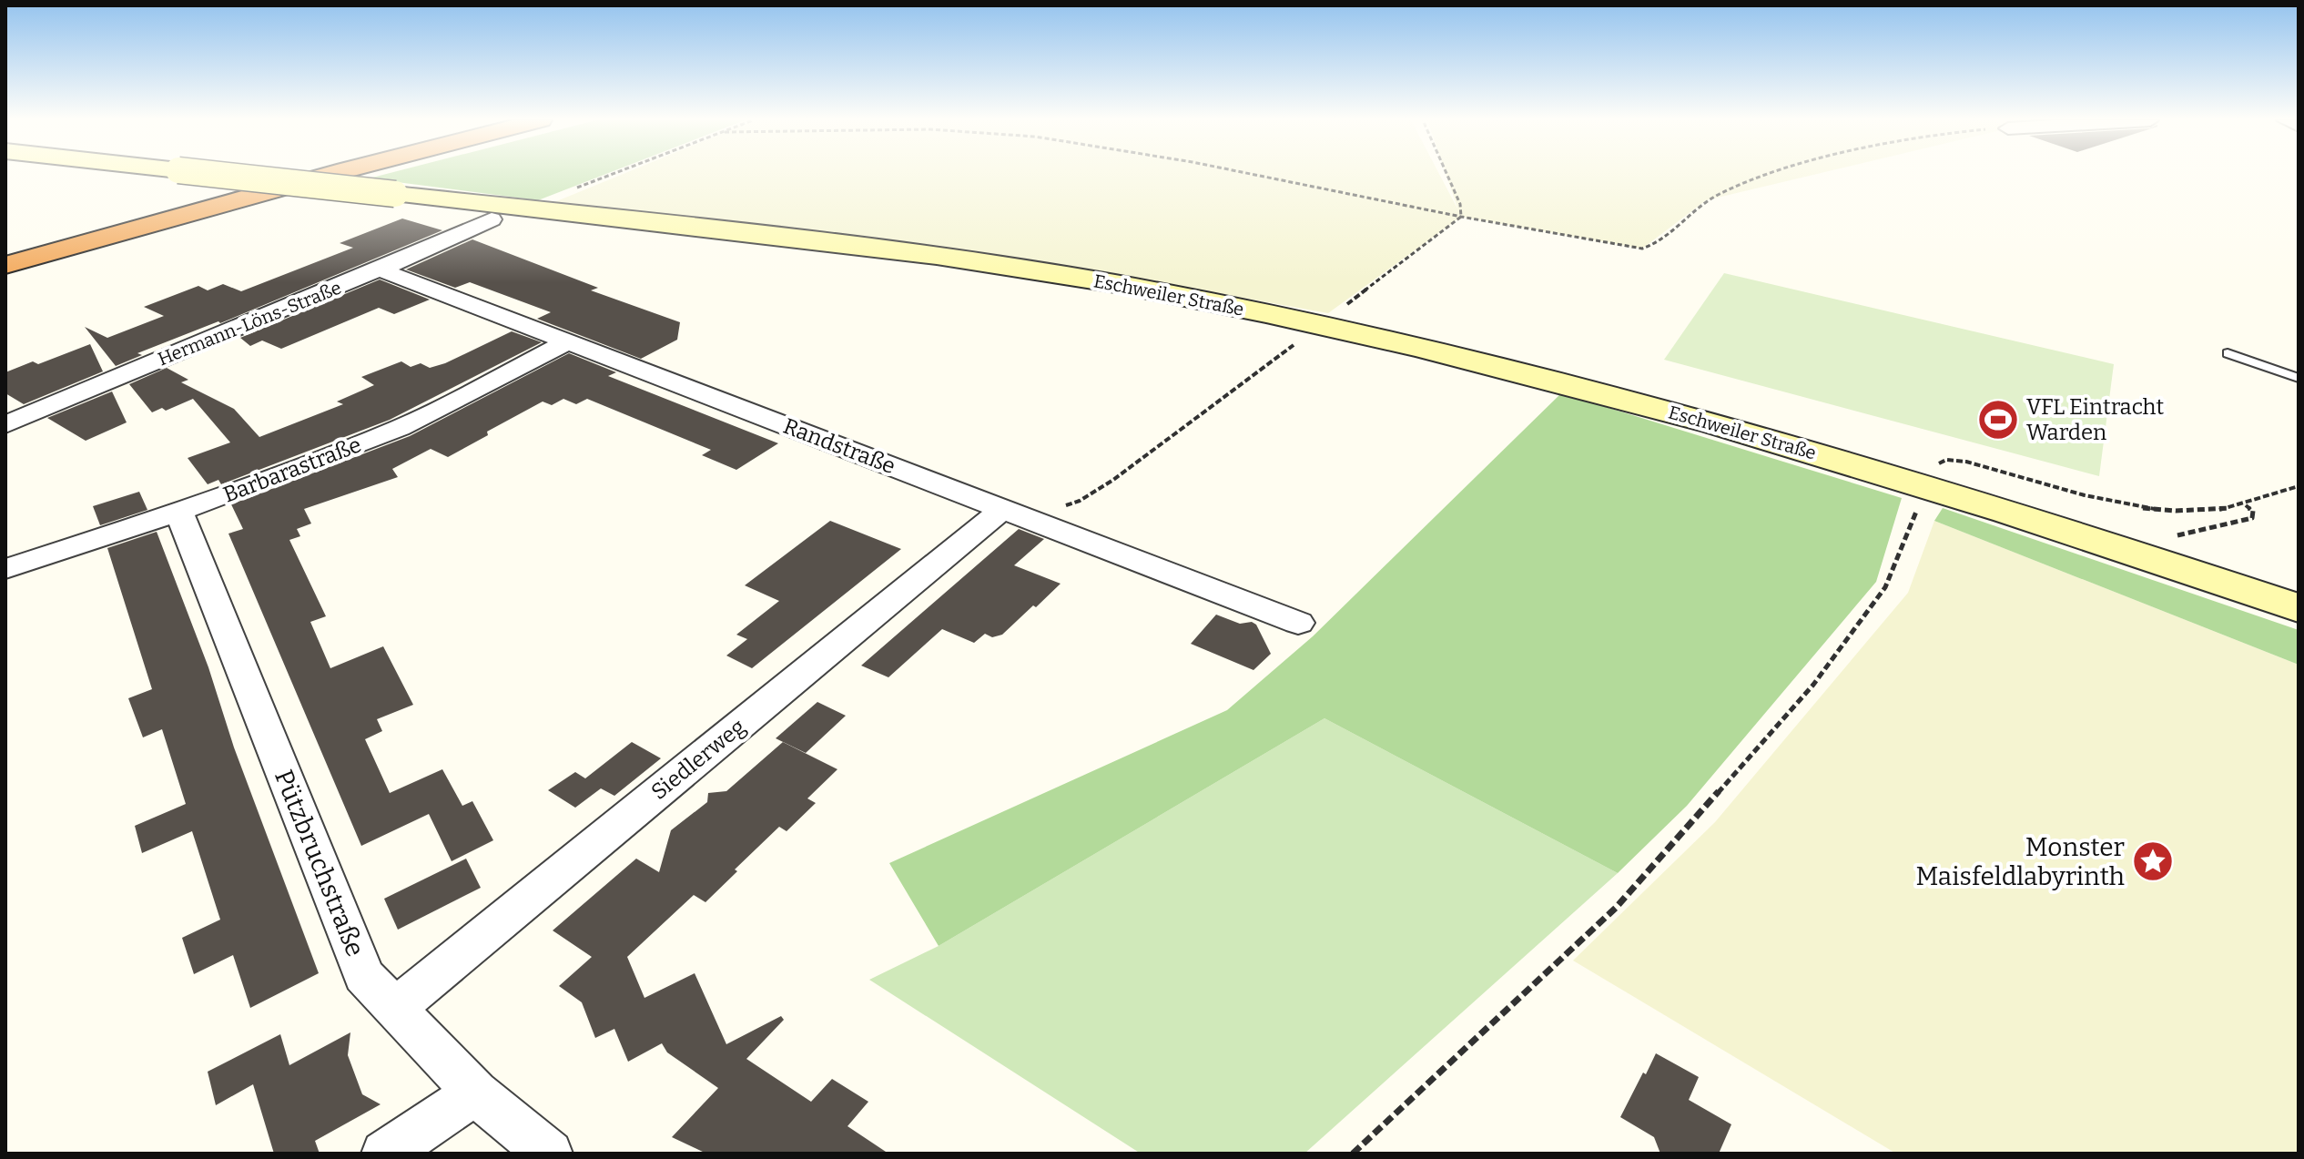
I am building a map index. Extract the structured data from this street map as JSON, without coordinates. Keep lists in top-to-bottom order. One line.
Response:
{"streets":{"street":["Eschweiler Straße","Hermann-Löns-Straße","Randstraße","Barbarastraße","Siedlerweg","Pützbruchstraße"]},"crossings":[["Hermann-Löns-Straße","Randstraße"],["Randstraße","Barbarastraße"],["Randstraße","Siedlerweg"],["Barbarastraße","Pützbruchstraße"],["Siedlerweg","Pützbruchstraße"]],"places":{"sports":["VFL Eintracht Warden"],"place":["Monster Maisfeldlabyrinth"]}}
